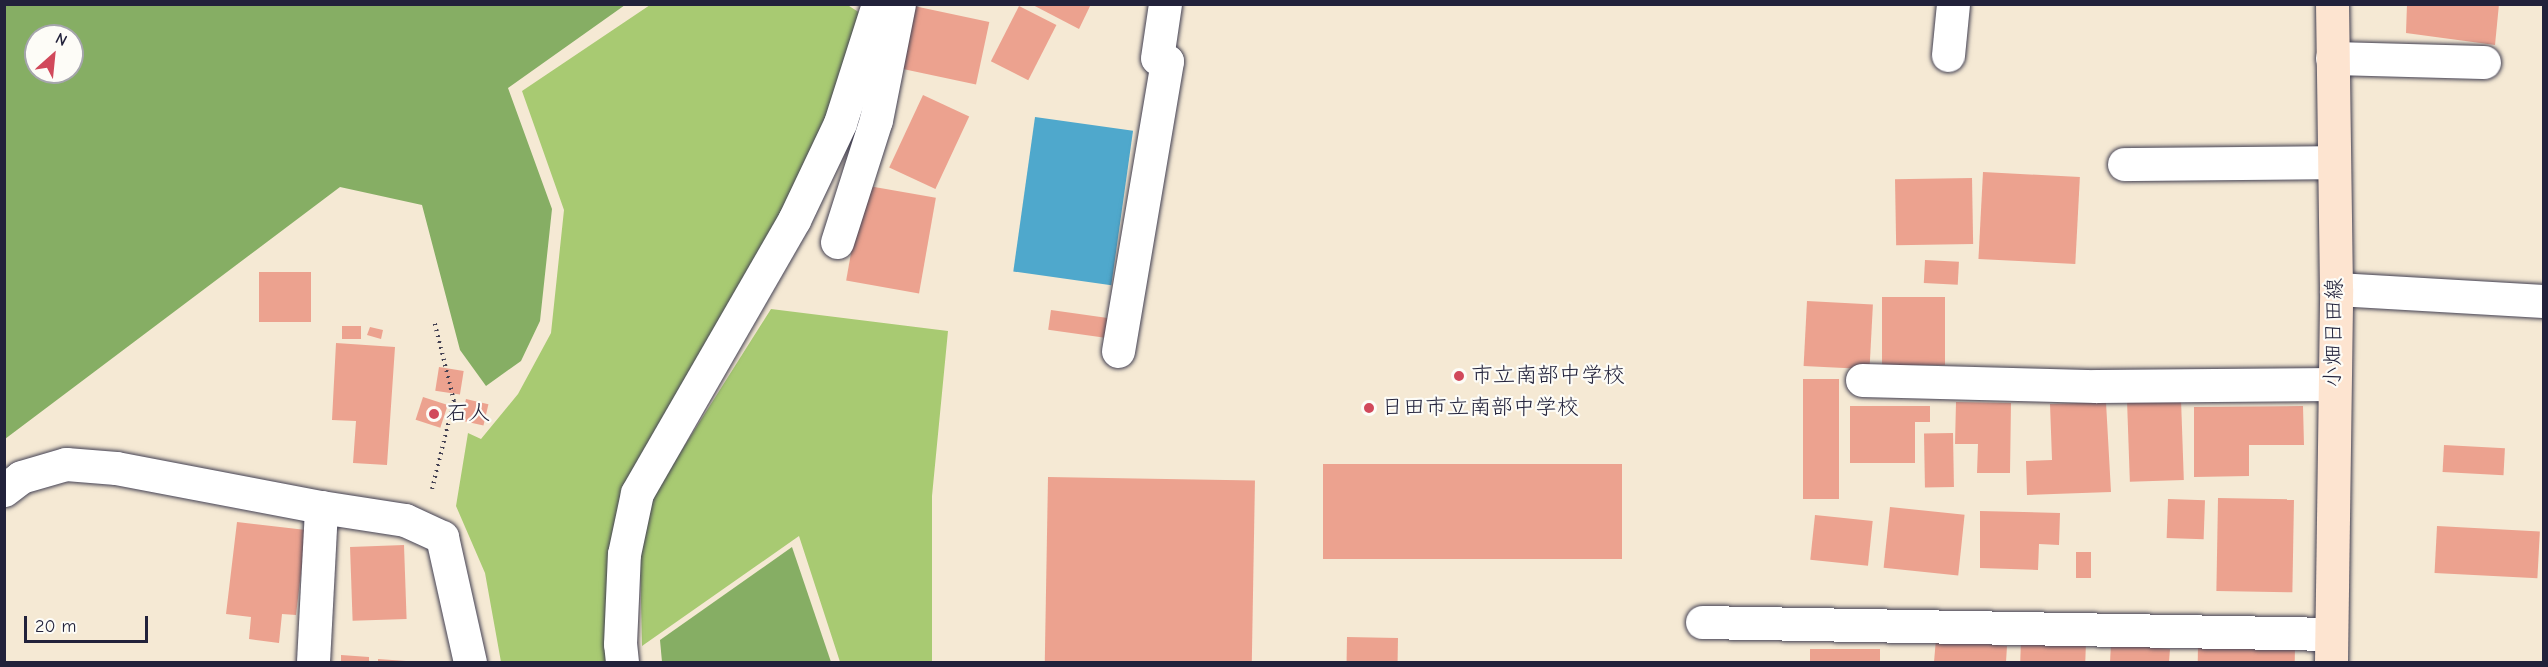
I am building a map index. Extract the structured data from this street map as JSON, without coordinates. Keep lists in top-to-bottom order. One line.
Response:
{"streets":{"main road":["小畑日田線"]},"places":["市立南部中学校","日田市立南部中学校","石人"],"scale_bar":"20 m","north":"top right"}
